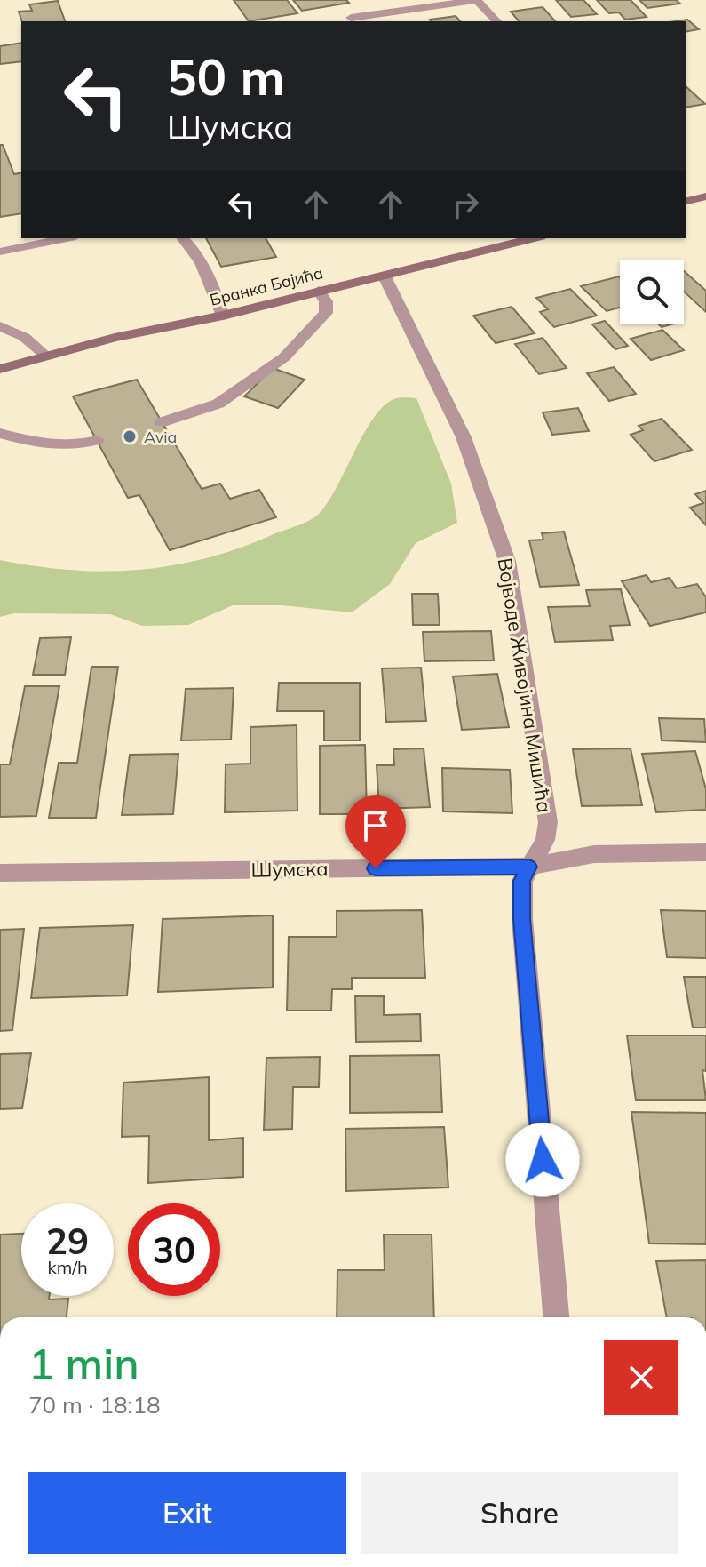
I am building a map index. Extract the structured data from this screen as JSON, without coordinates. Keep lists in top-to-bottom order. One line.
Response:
{"streets":{"main road":["Бранка Бајића"],"street":["Војводе Живојина Мишића","Шумска"]},"crossings":[["Бранка Бајића","Војводе Живојина Мишића"],["Војводе Живојина Мишића","Шумска"]],"places":["Avia"],"page":{"turn":["50 m","Шумска"],"speed":"29 km/h","limit":"30","heading":["1 min","70 m · 18:18"],"buttons":["Exit","Share"]}}
